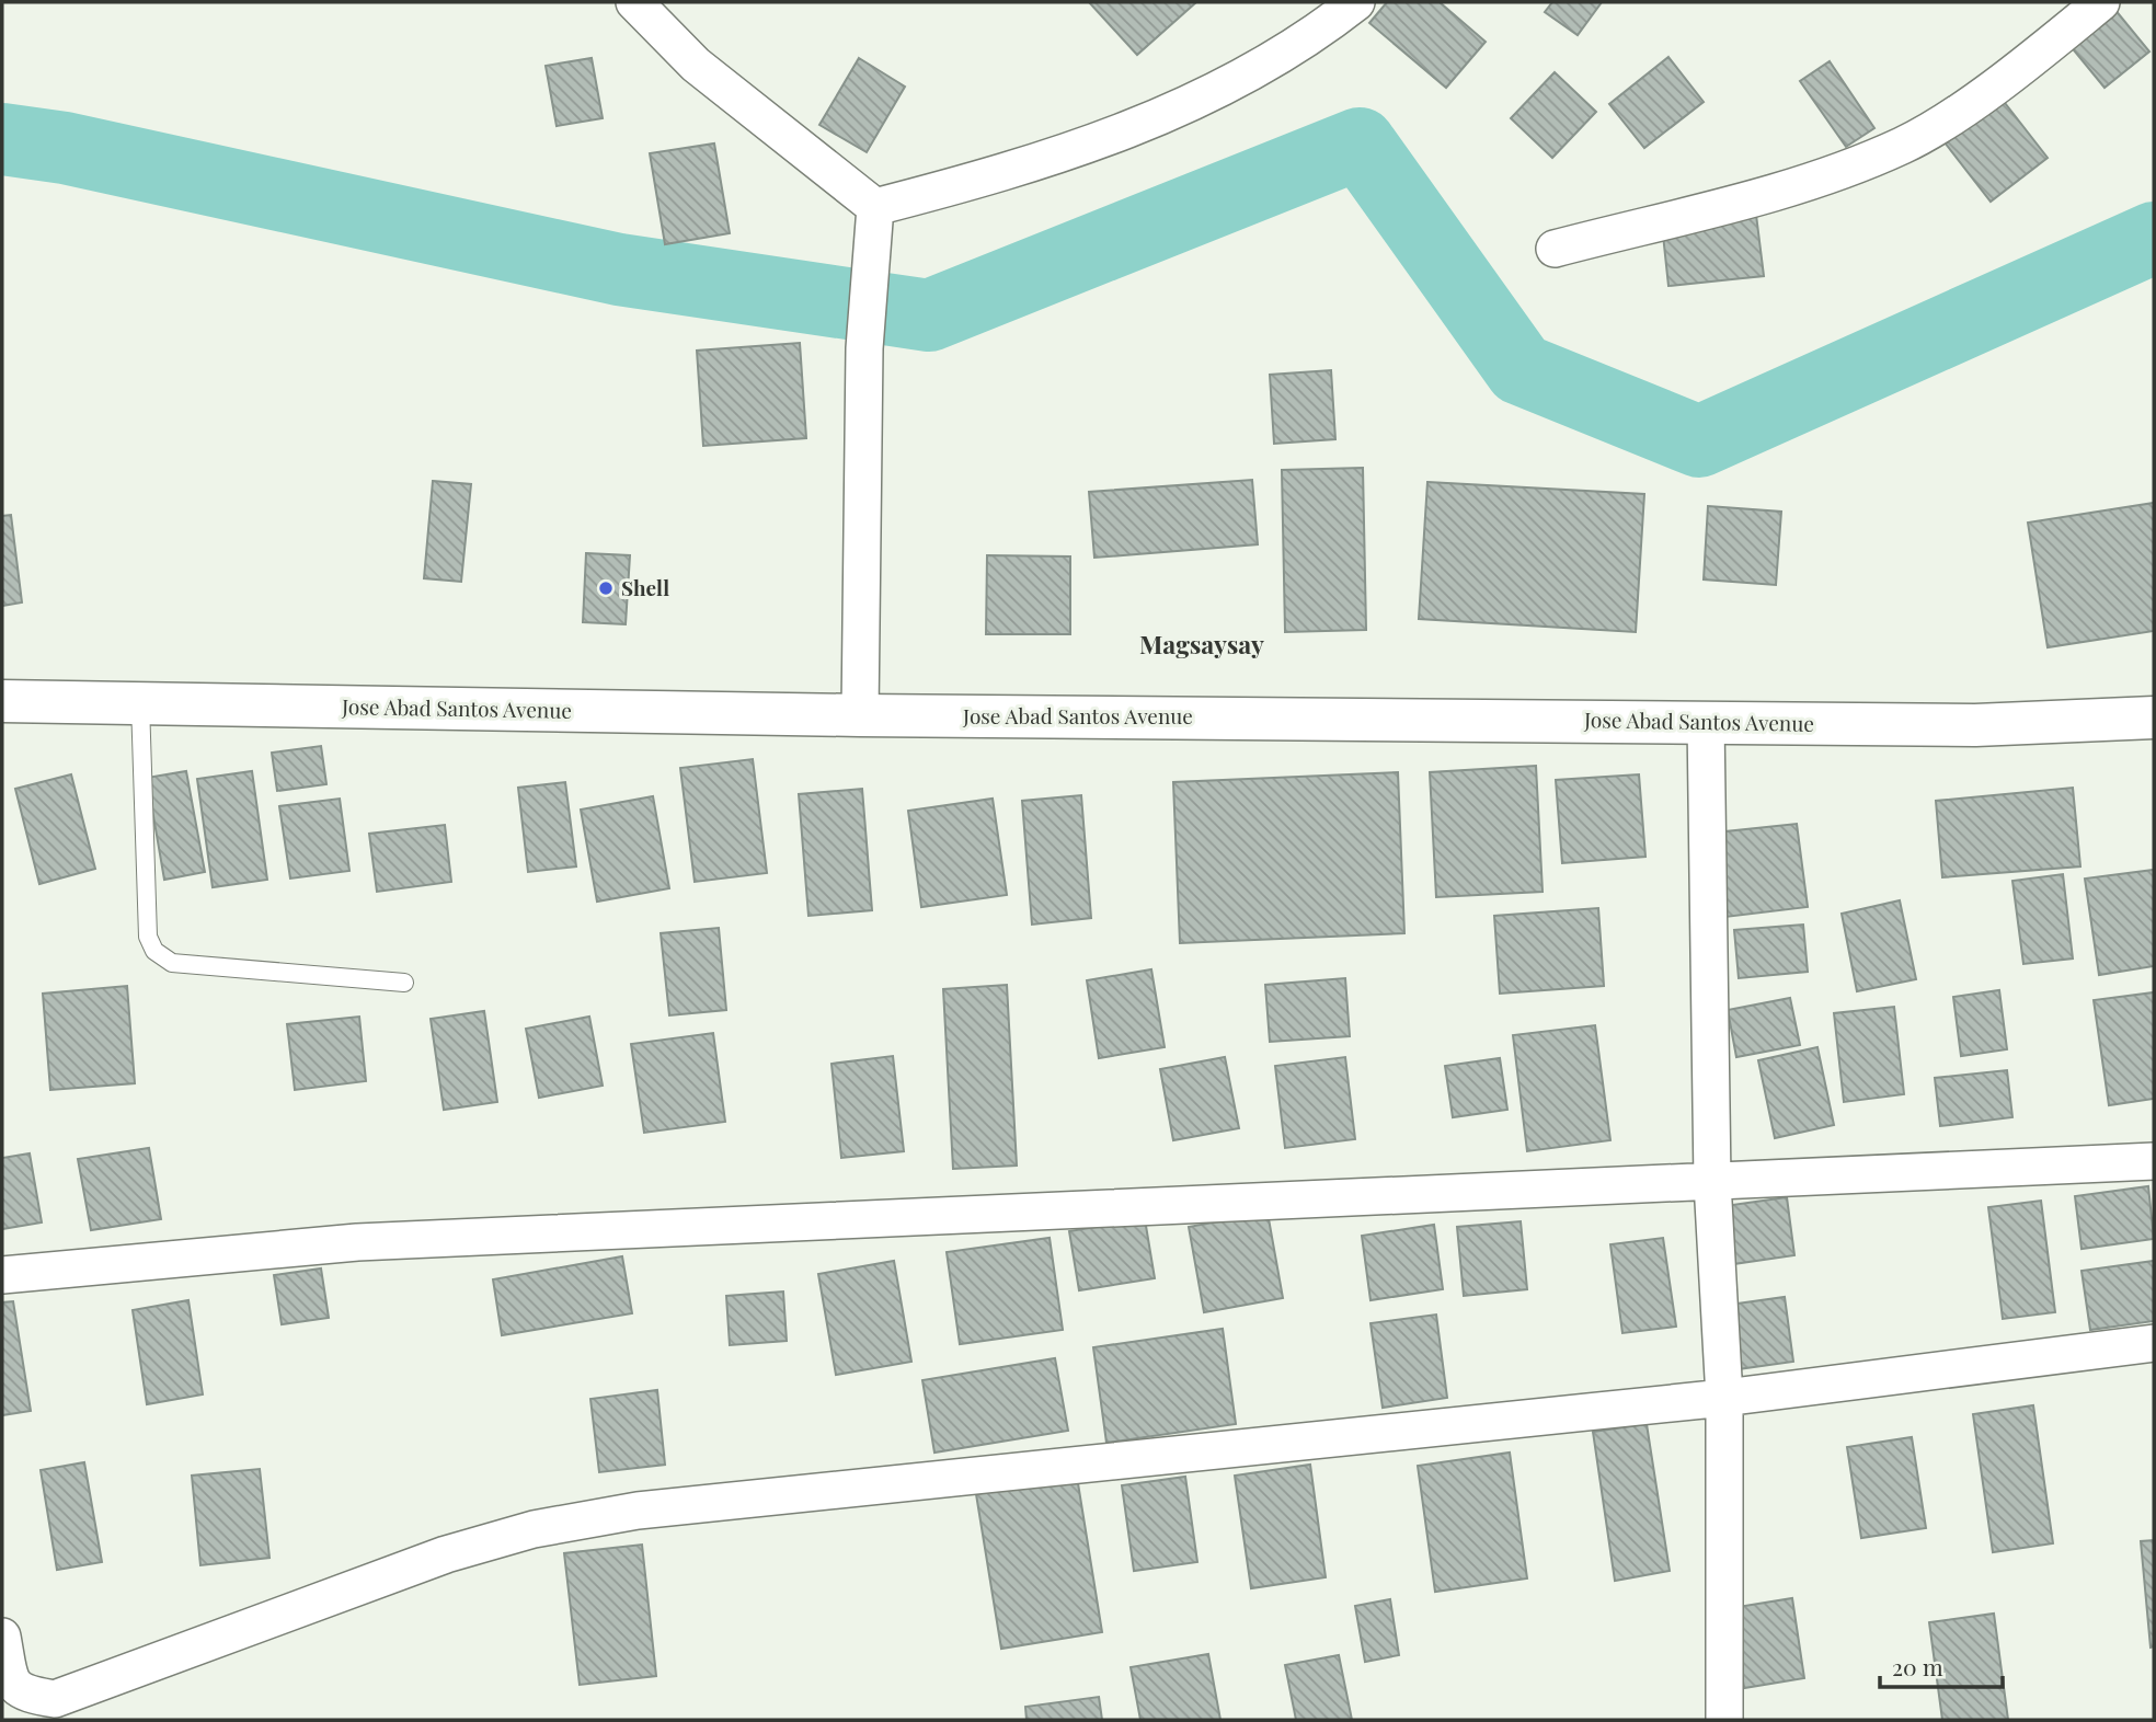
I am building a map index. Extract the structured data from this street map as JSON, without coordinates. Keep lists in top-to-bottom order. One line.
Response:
{"streets":{"highway":["Jose Abad Santos Avenue"]},"districts":["Magsaysay"],"places":["Shell"],"scale_bar":"20 m"}
